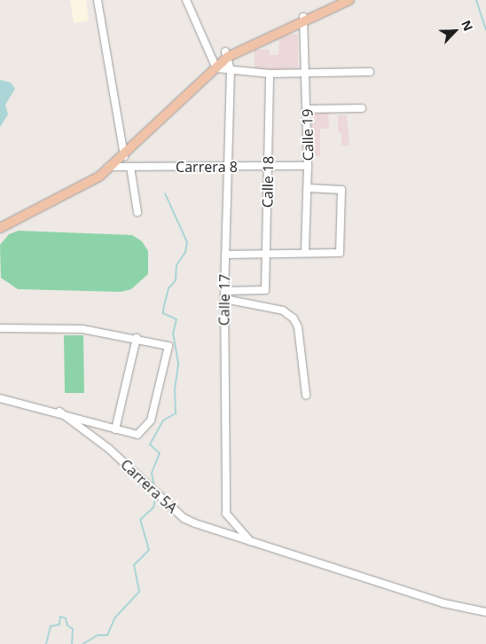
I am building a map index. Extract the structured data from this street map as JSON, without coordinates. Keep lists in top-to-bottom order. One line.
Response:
{"streets":{"street":["Calle 19","Carrera 8","Calle 18","Calle 17","Carrera 5A"]},"crossings":[["Calle 19","Carrera 8"],["Carrera 8","Calle 18"],["Carrera 8","Calle 17"],["Calle 18","Calle 17"],["Calle 17","Carrera 5A"]],"north":"top right"}
